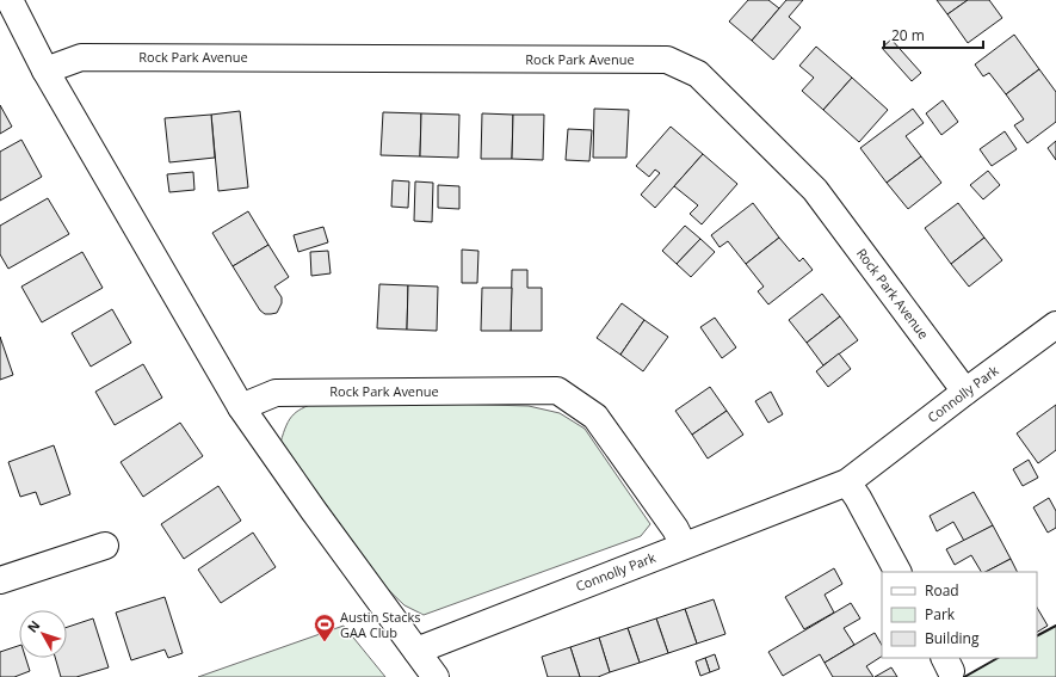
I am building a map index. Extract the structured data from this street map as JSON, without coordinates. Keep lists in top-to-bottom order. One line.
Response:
{"streets":{"street":["Rock Park Avenue","Connolly Park"]},"crossings":[["Rock Park Avenue","Connolly Park"]],"places":{"sports":["Austin Stacks GAA Club"]},"legend":["Road","Park","Building"],"scale_bar":"20 m","north":"top left"}
